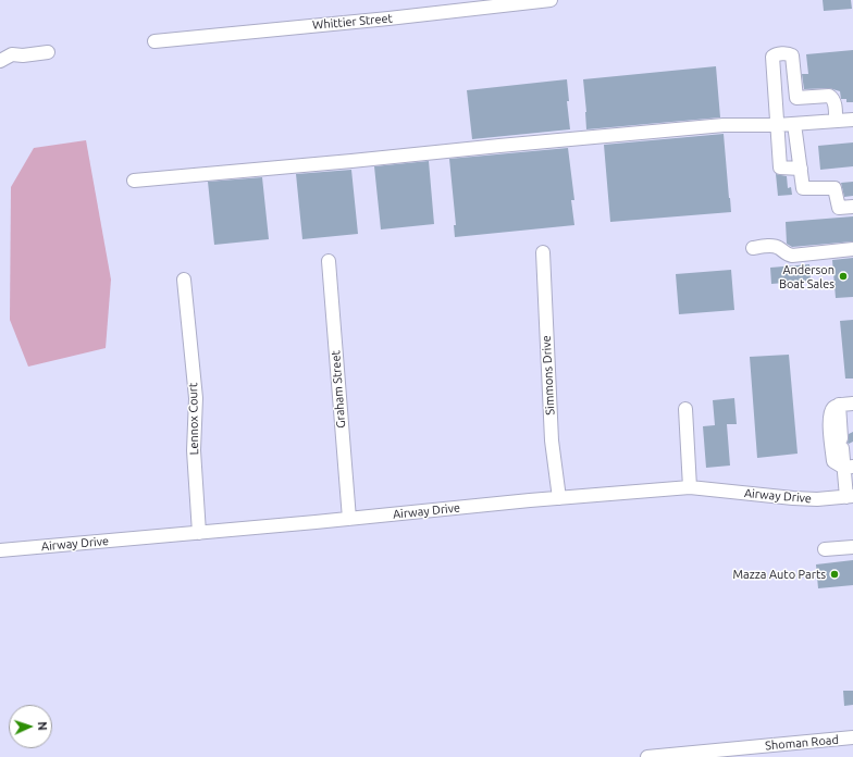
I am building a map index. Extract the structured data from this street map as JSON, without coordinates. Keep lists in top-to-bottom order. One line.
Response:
{"streets":{"street":["Whittier Street","Simmons Drive","Graham Street","Lennox Court","Airway Drive","Shoman Road"]},"crossings":[["Simmons Drive","Airway Drive"],["Graham Street","Airway Drive"],["Lennox Court","Airway Drive"]],"places":["Anderson Boat Sales","Mazza Auto Parts"],"north":"right"}
